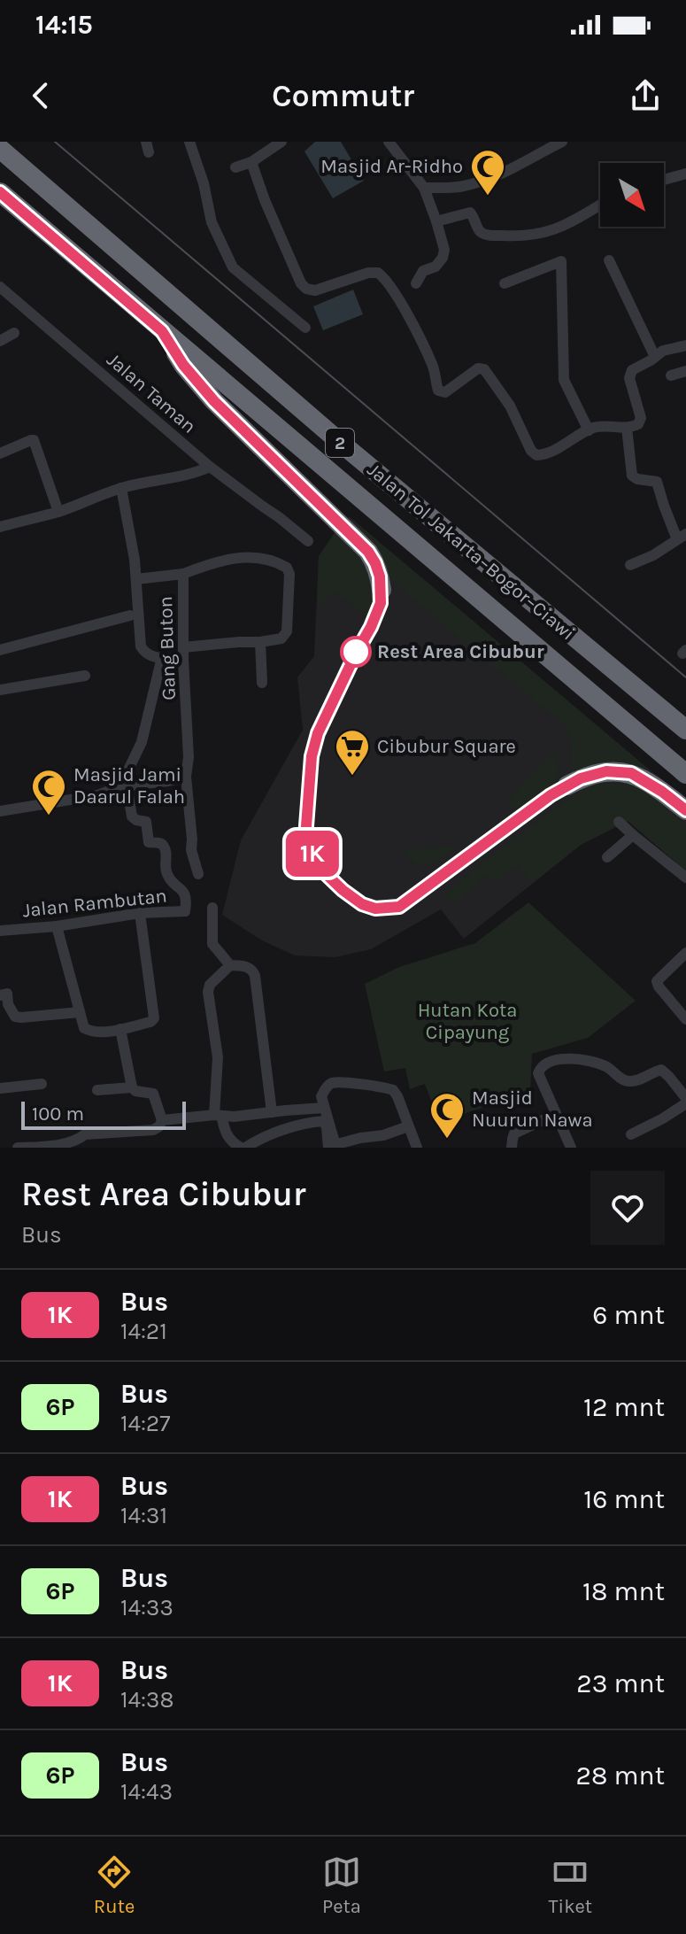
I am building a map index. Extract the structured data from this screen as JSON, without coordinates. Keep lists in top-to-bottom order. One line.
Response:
{"streets":{"highway":["2","Jalan Tol Jakarta–Bogor–Ciawi"],"street":["Jalan Taman","Gang Buton","Jalan Rambutan"]},"parks":["Hutan Kota Cipayung"],"places":{"mosque":["Masjid Ar-Ridho","Masjid Jami Daarul Falah","Masjid Nuurun Nawa"],"other":["Rest Area Cibubur"],"supermarket":["Cibubur Square"]},"lines":["bus line 1K"],"scale_bar":"100 m","north":"bottom right","page":{"status":"14:15","header":"Commutr","on_map":"1K","scale":"100 m","heading":["Rest Area Cibubur","Bus"],"list":[{"mark":"1K","name":"Bus","note":"14:21","value":"6 mnt"},{"mark":"6P","name":"Bus","note":"14:27","value":"12 mnt"},{"mark":"1K","name":"Bus","note":"14:31","value":"16 mnt"},{"mark":"6P","name":"Bus","note":"14:33","value":"18 mnt"},{"mark":"1K","name":"Bus","note":"14:38","value":"23 mnt"},{"mark":"6P","name":"Bus","note":"14:43","value":"28 mnt"}],"tabs":["Rute","Peta","Tiket"]}}
